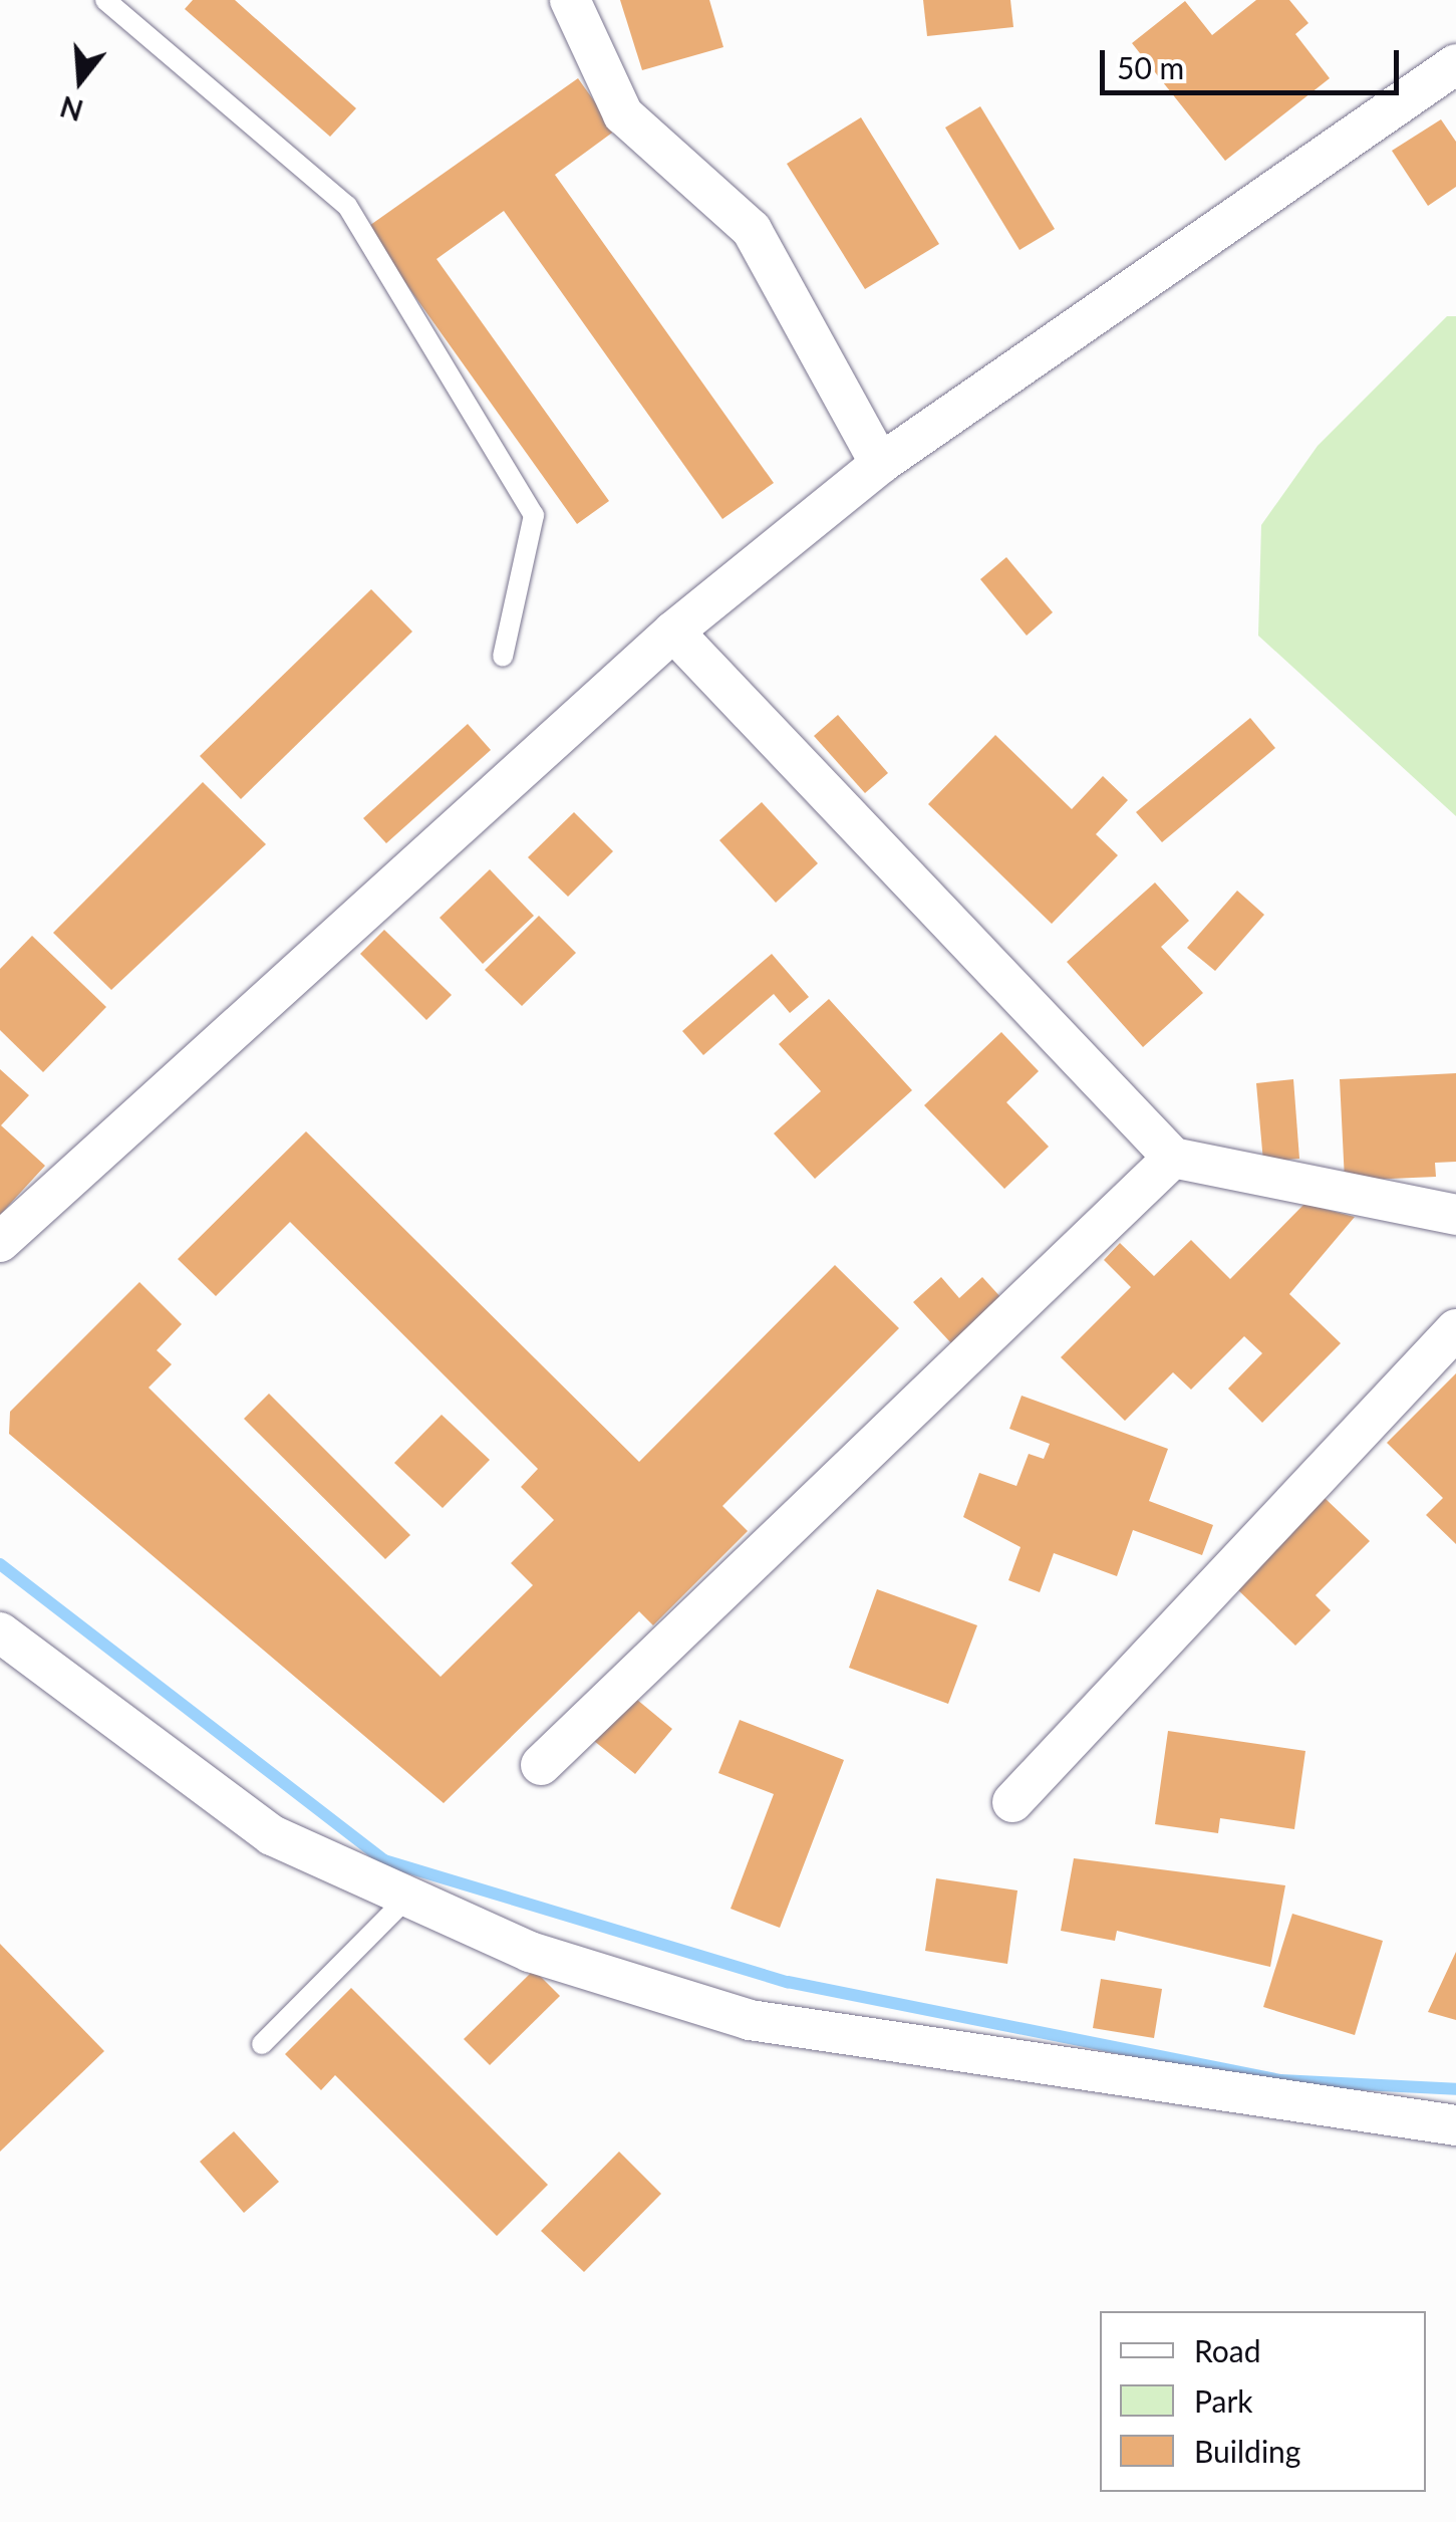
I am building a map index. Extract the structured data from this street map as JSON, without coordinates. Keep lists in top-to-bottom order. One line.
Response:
{"legend":["Road","Park","Building"],"scale_bar":"50 m","north":"bottom"}
